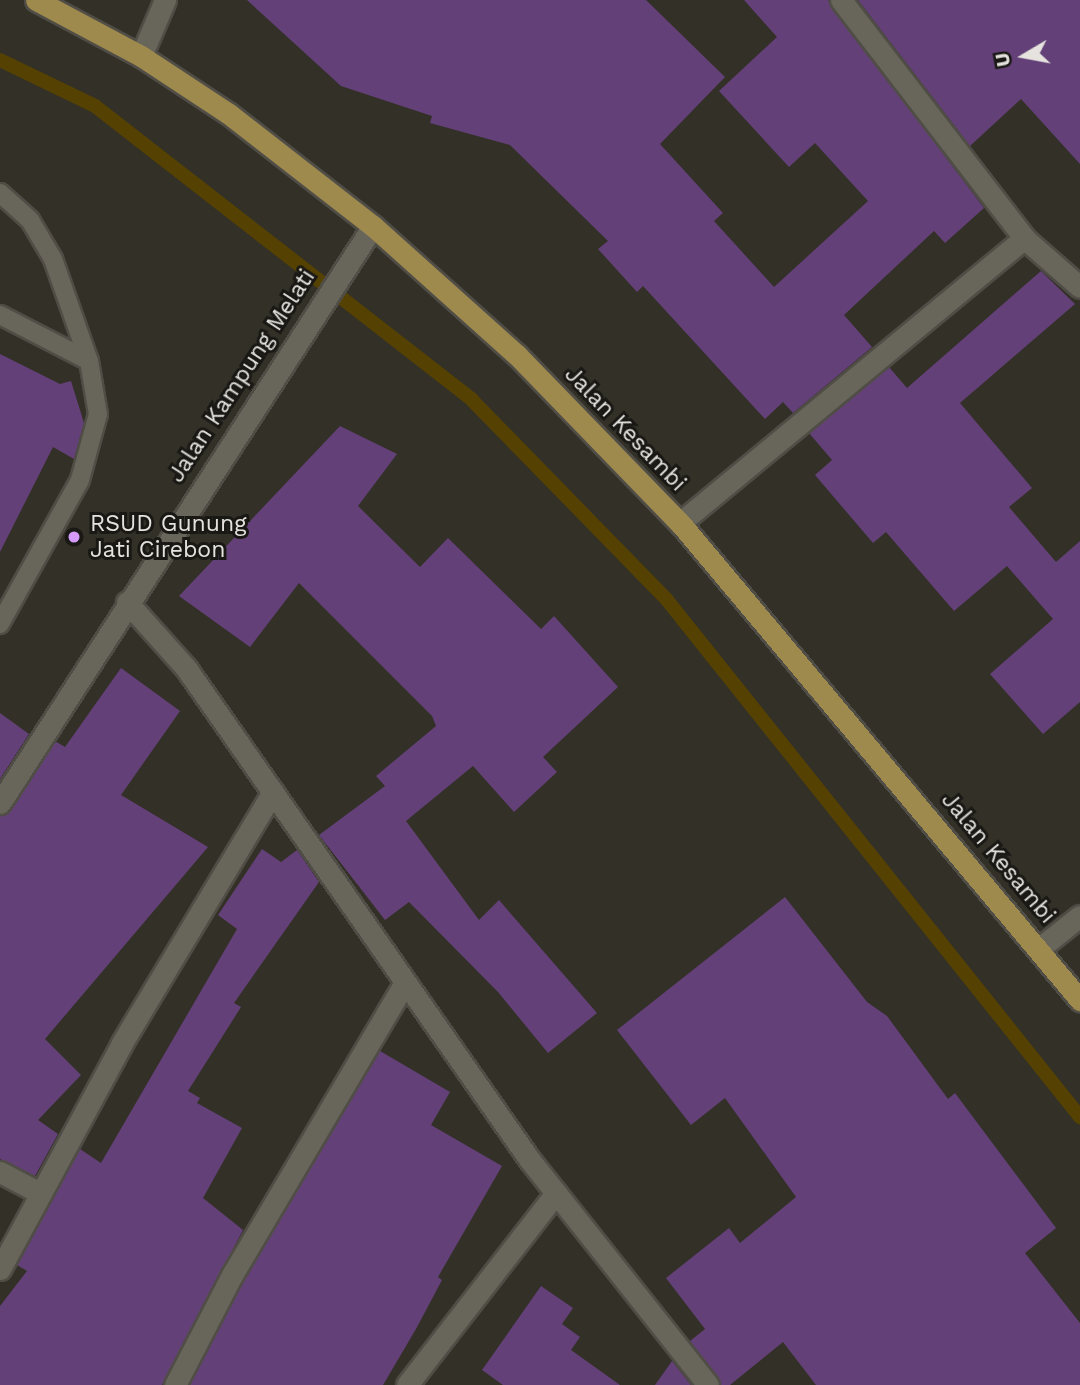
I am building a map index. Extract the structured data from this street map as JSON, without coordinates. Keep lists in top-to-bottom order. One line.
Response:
{"streets":{"main road":["Jalan Kesambi"],"street":["Jalan Kampung Melati"]},"crossings":[["Jalan Kampung Melati","Jalan Kesambi"]],"places":["RSUD Gunung Jati Cirebon"],"north":"left"}
